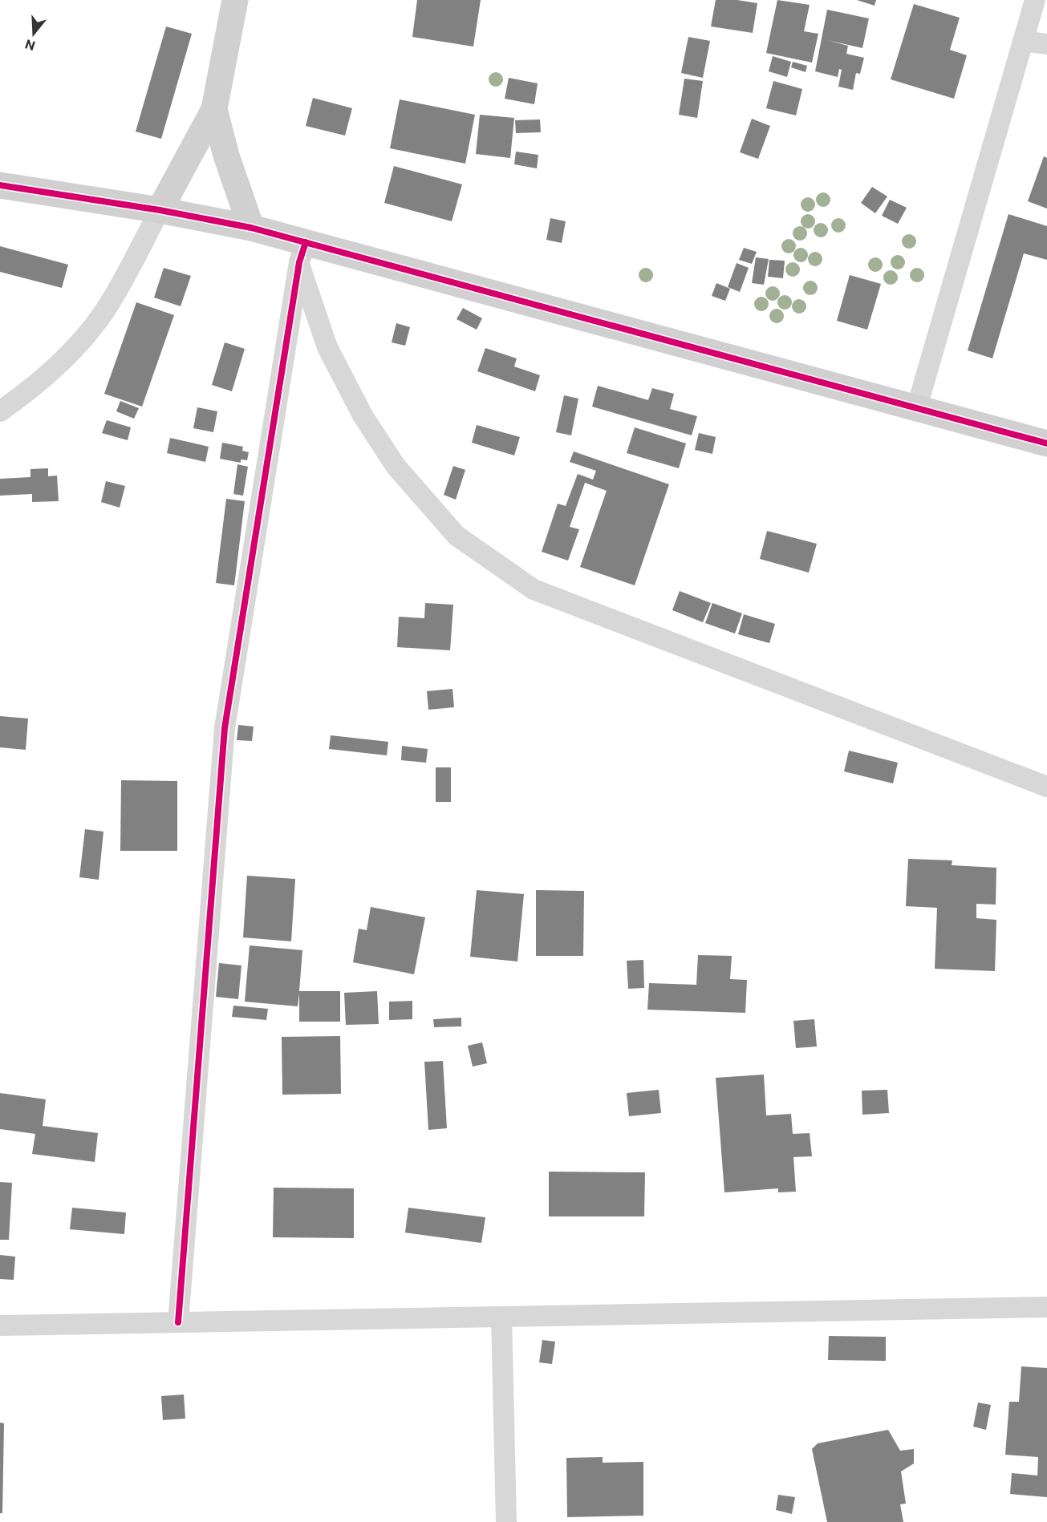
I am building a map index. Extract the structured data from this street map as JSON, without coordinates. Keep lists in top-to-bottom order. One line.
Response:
{"north":"bottom"}
